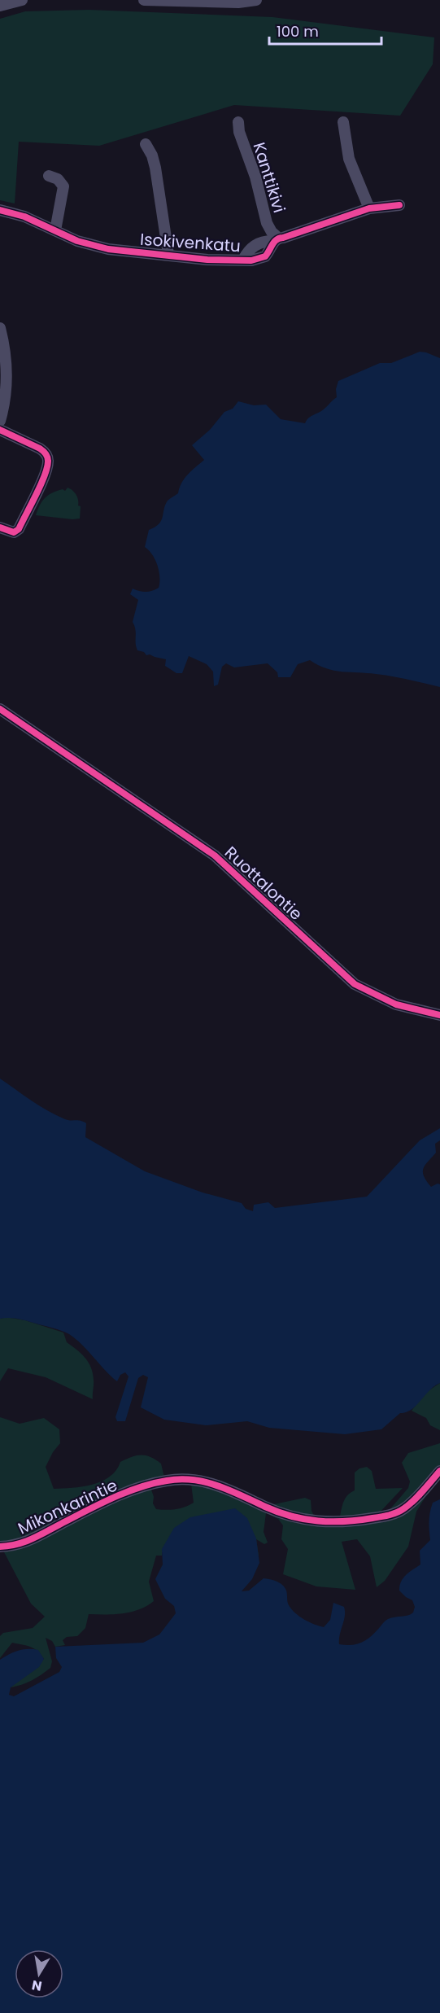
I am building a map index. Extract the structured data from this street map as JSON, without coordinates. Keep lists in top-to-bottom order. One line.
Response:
{"streets":{"street":["Kanttikivi","Isokivenkatu","Ruottalontie","Mikonkarintie"]},"crossings":[["Kanttikivi","Isokivenkatu"]],"scale_bar":"100 m","north":"bottom"}
